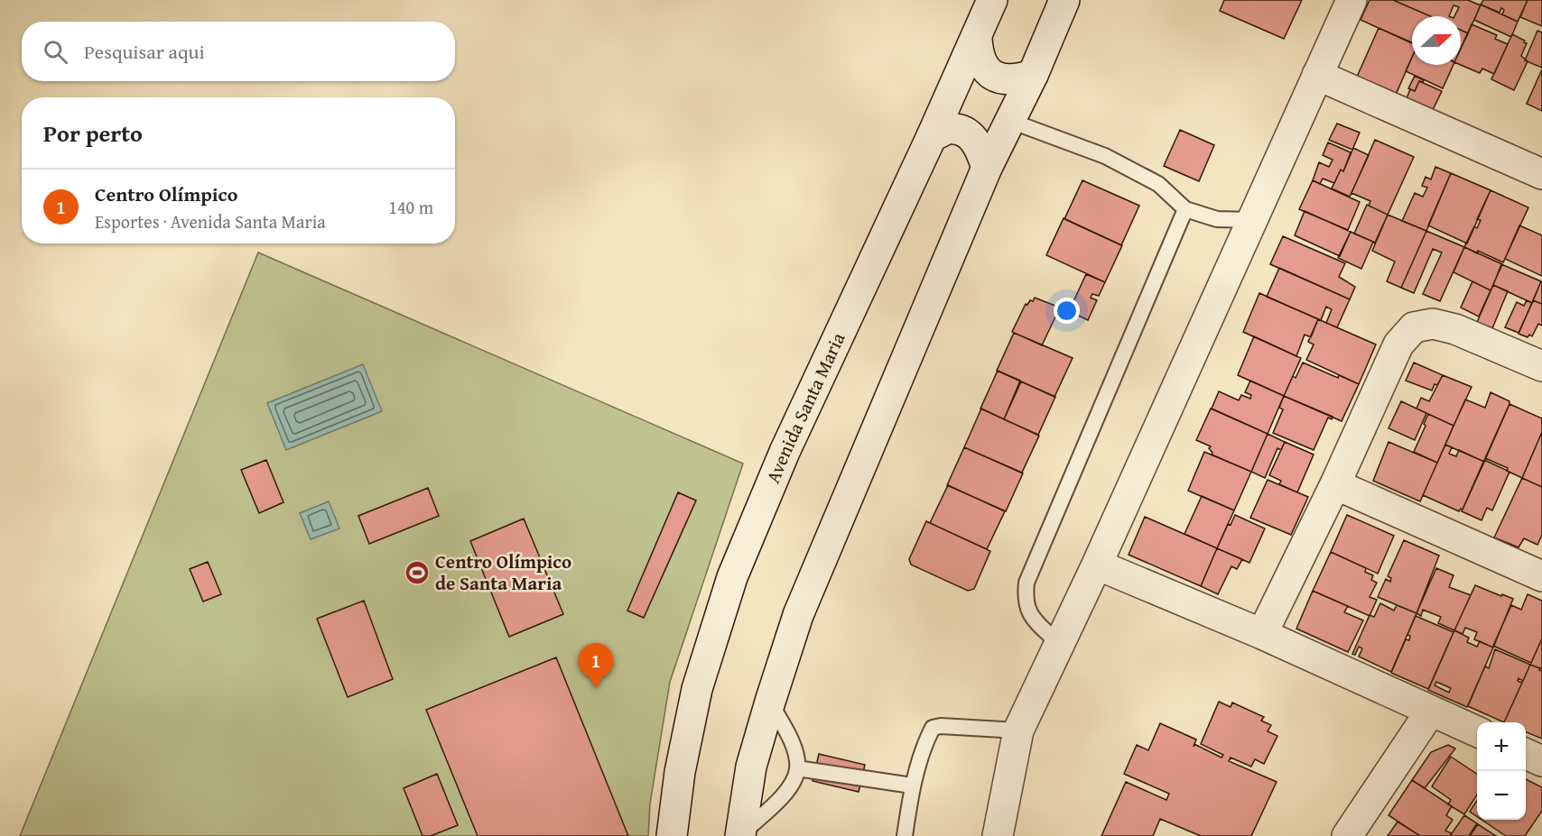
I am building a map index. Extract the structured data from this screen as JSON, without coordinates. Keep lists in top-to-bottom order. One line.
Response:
{"streets":{"street":["Avenida Santa Maria"]},"places":{"sports":["Centro Olímpico de Santa Maria"]},"north":"right","page":{"search":"Pesquisar aqui","heading":"Por perto","list":[{"mark":"1","name":"Centro Olímpico","note":"Esportes · Avenida Santa Maria","value":"140 m"}],"pins":"1","map_buttons":["+","−"]}}
